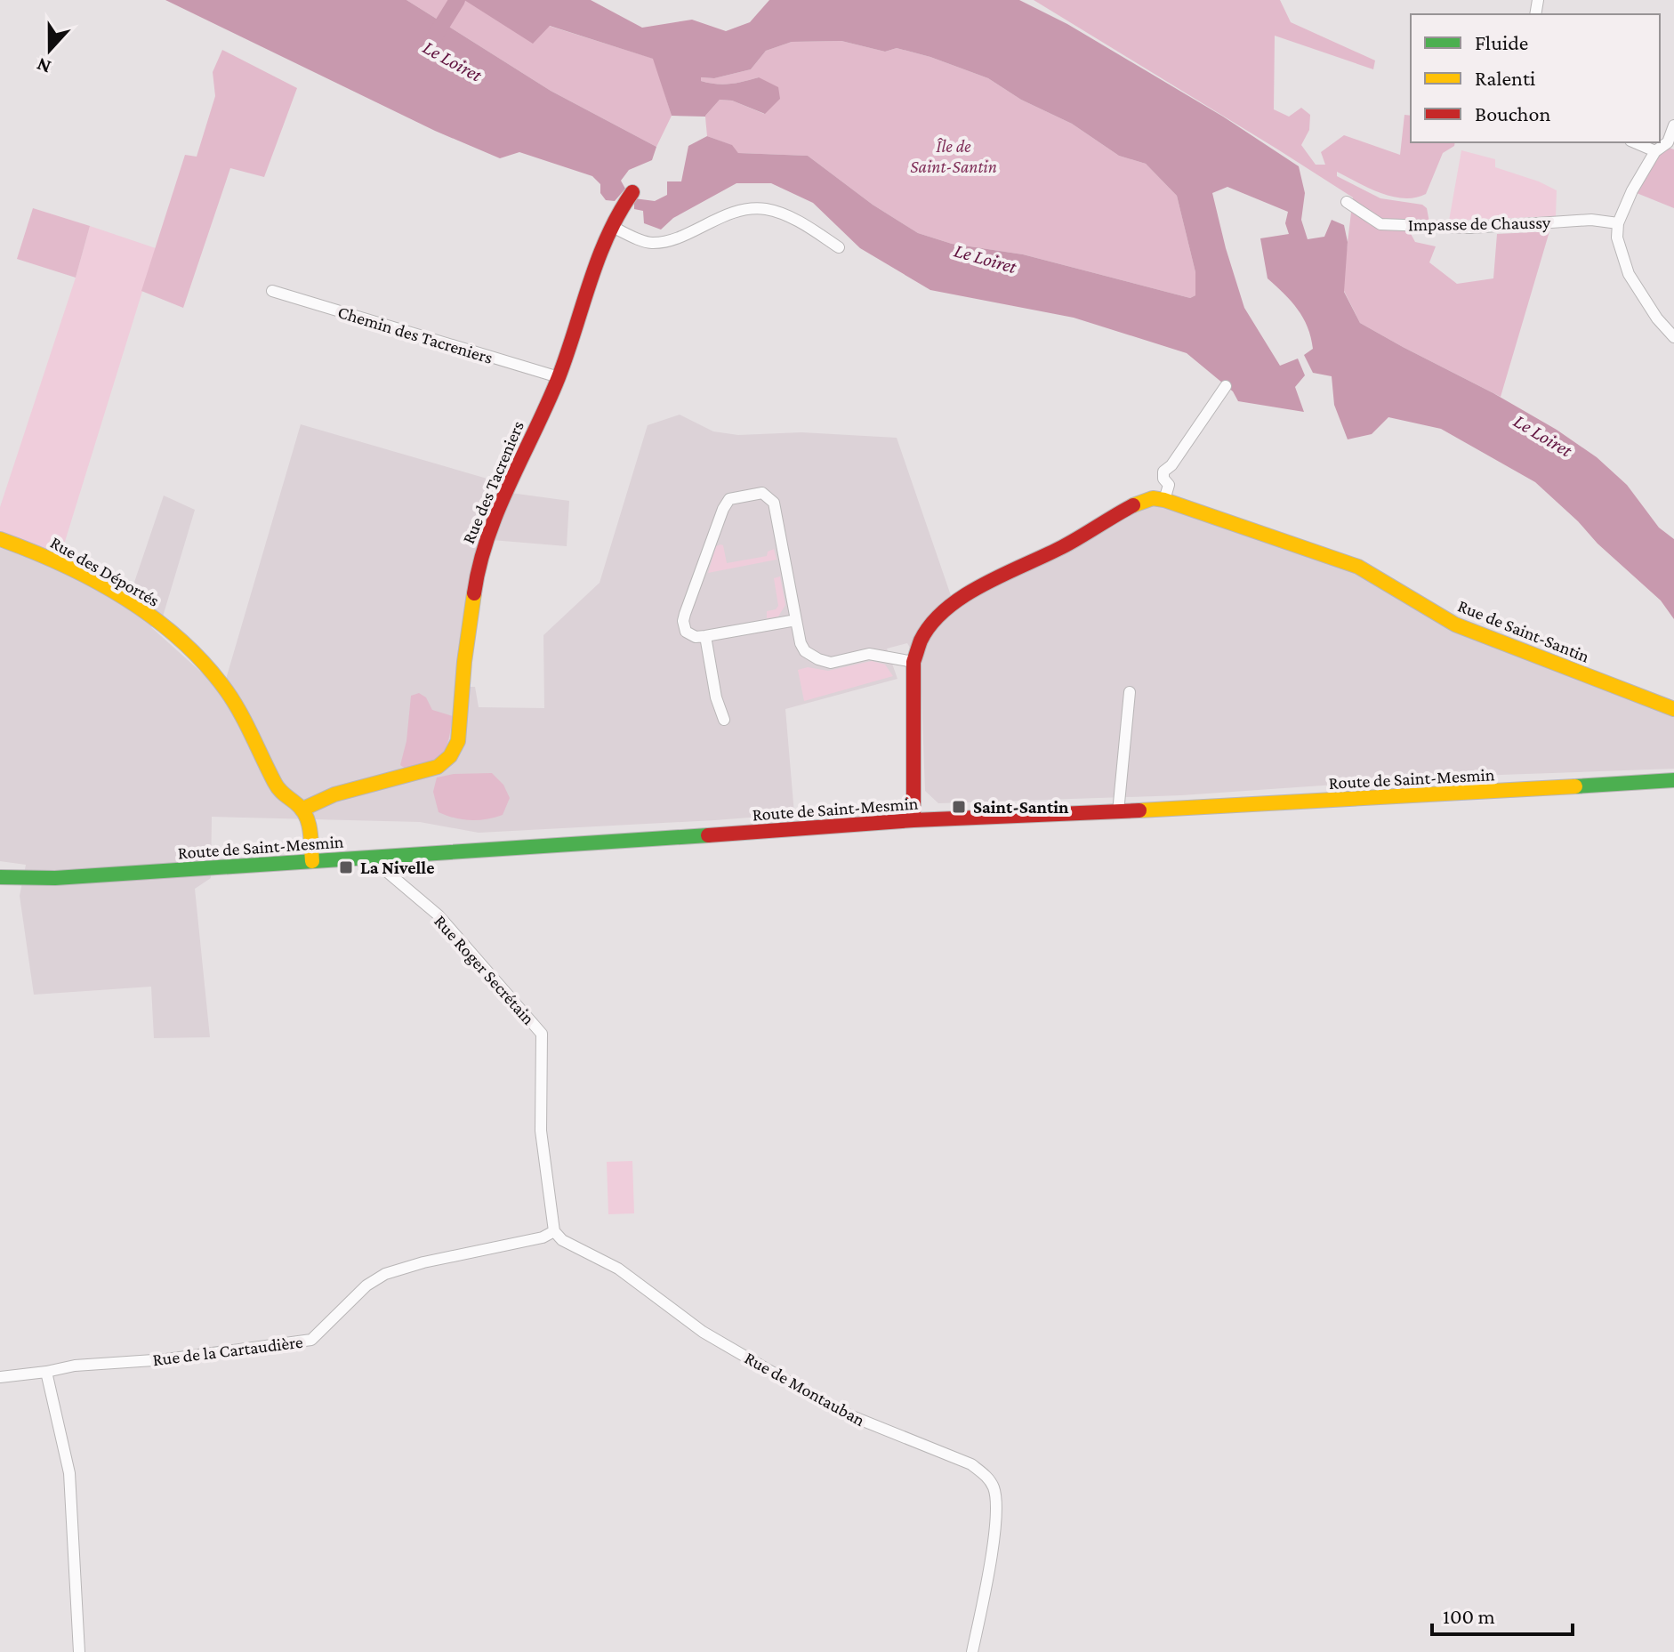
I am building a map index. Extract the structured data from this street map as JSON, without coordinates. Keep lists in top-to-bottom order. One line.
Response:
{"streets":{"street":["Impasse de Chaussy","Chemin des Tacreniers","Rue des Tacreniers","Rue des Déportés","Rue de Saint-Santin","Route de Saint-Mesmin","Rue Roger Secrétain","Rue de la Cartaudière","Rue de Montauban"]},"crossings":[["Chemin des Tacreniers","Rue des Tacreniers"],["Rue des Tacreniers","Rue des Déportés"],["Route de Saint-Mesmin","Rue Roger Secrétain"],["Rue Roger Secrétain","Rue de la Cartaudière"],["Rue Roger Secrétain","Rue de Montauban"],["Rue de la Cartaudière","Rue de Montauban"]],"water":["Le Loiret"],"parks":["Île de Saint-Santin"],"places":{"transit":["Saint-Santin","La Nivelle"]},"legend":["Fluide","Ralenti","Bouchon"],"scale_bar":"100 m","north":"bottom"}
